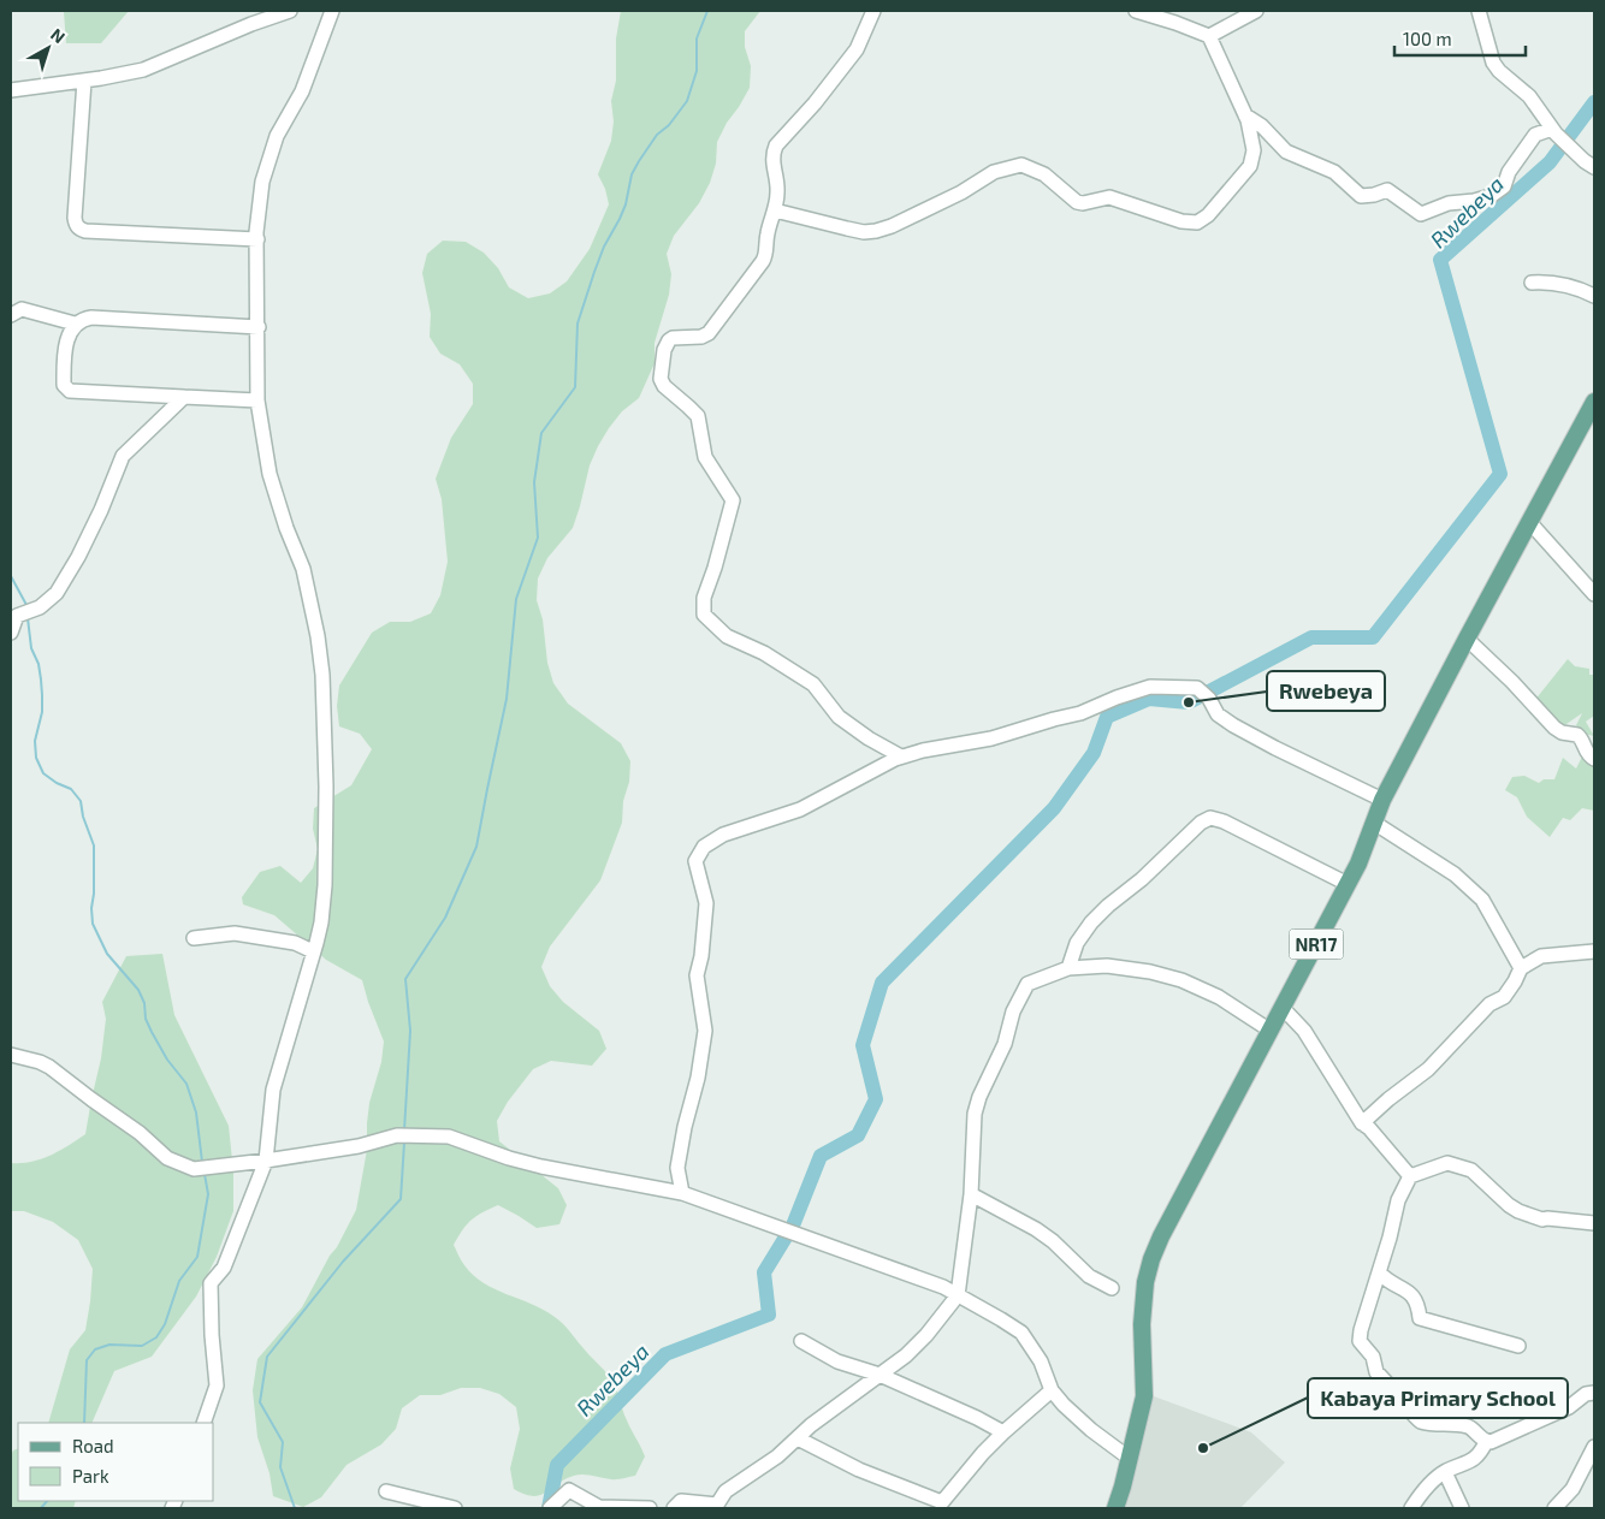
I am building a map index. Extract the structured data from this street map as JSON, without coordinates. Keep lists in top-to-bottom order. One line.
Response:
{"streets":{"main road":["NR17"]},"water":["Rwebeya"],"places":["Rwebeya","Kabaya Primary School"],"legend":["Road","Park"],"scale_bar":"100 m","north":"top right"}
